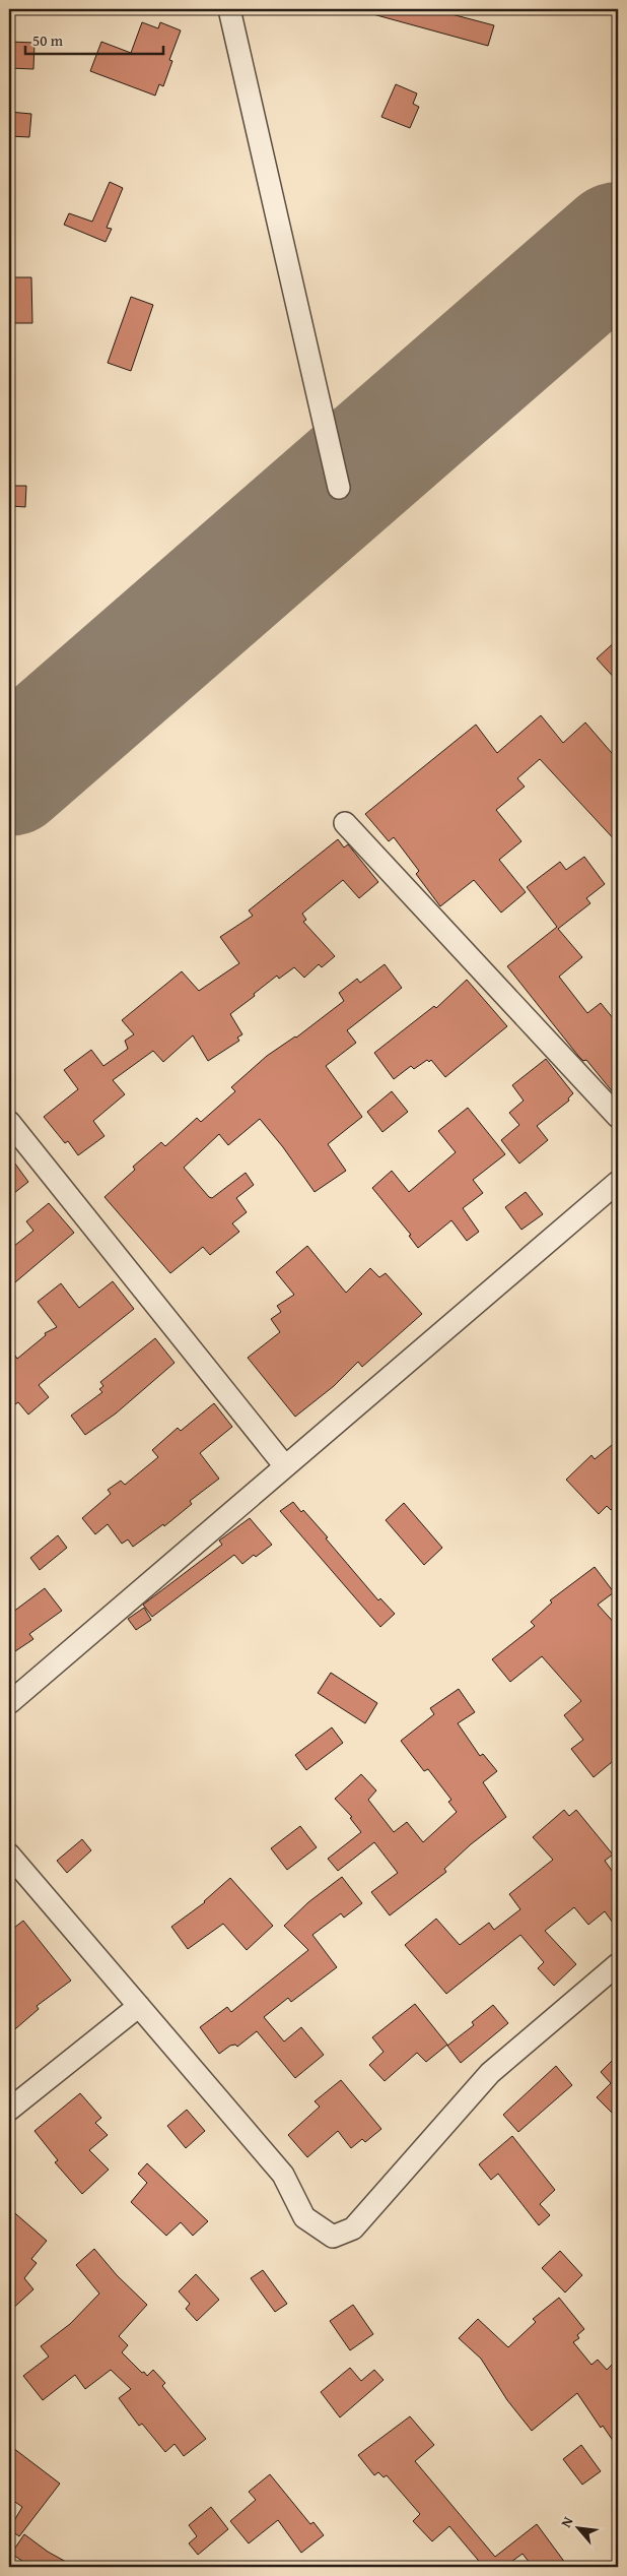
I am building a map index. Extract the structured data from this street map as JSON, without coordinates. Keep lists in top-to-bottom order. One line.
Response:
{"scale_bar":"50 m","north":"top left"}
